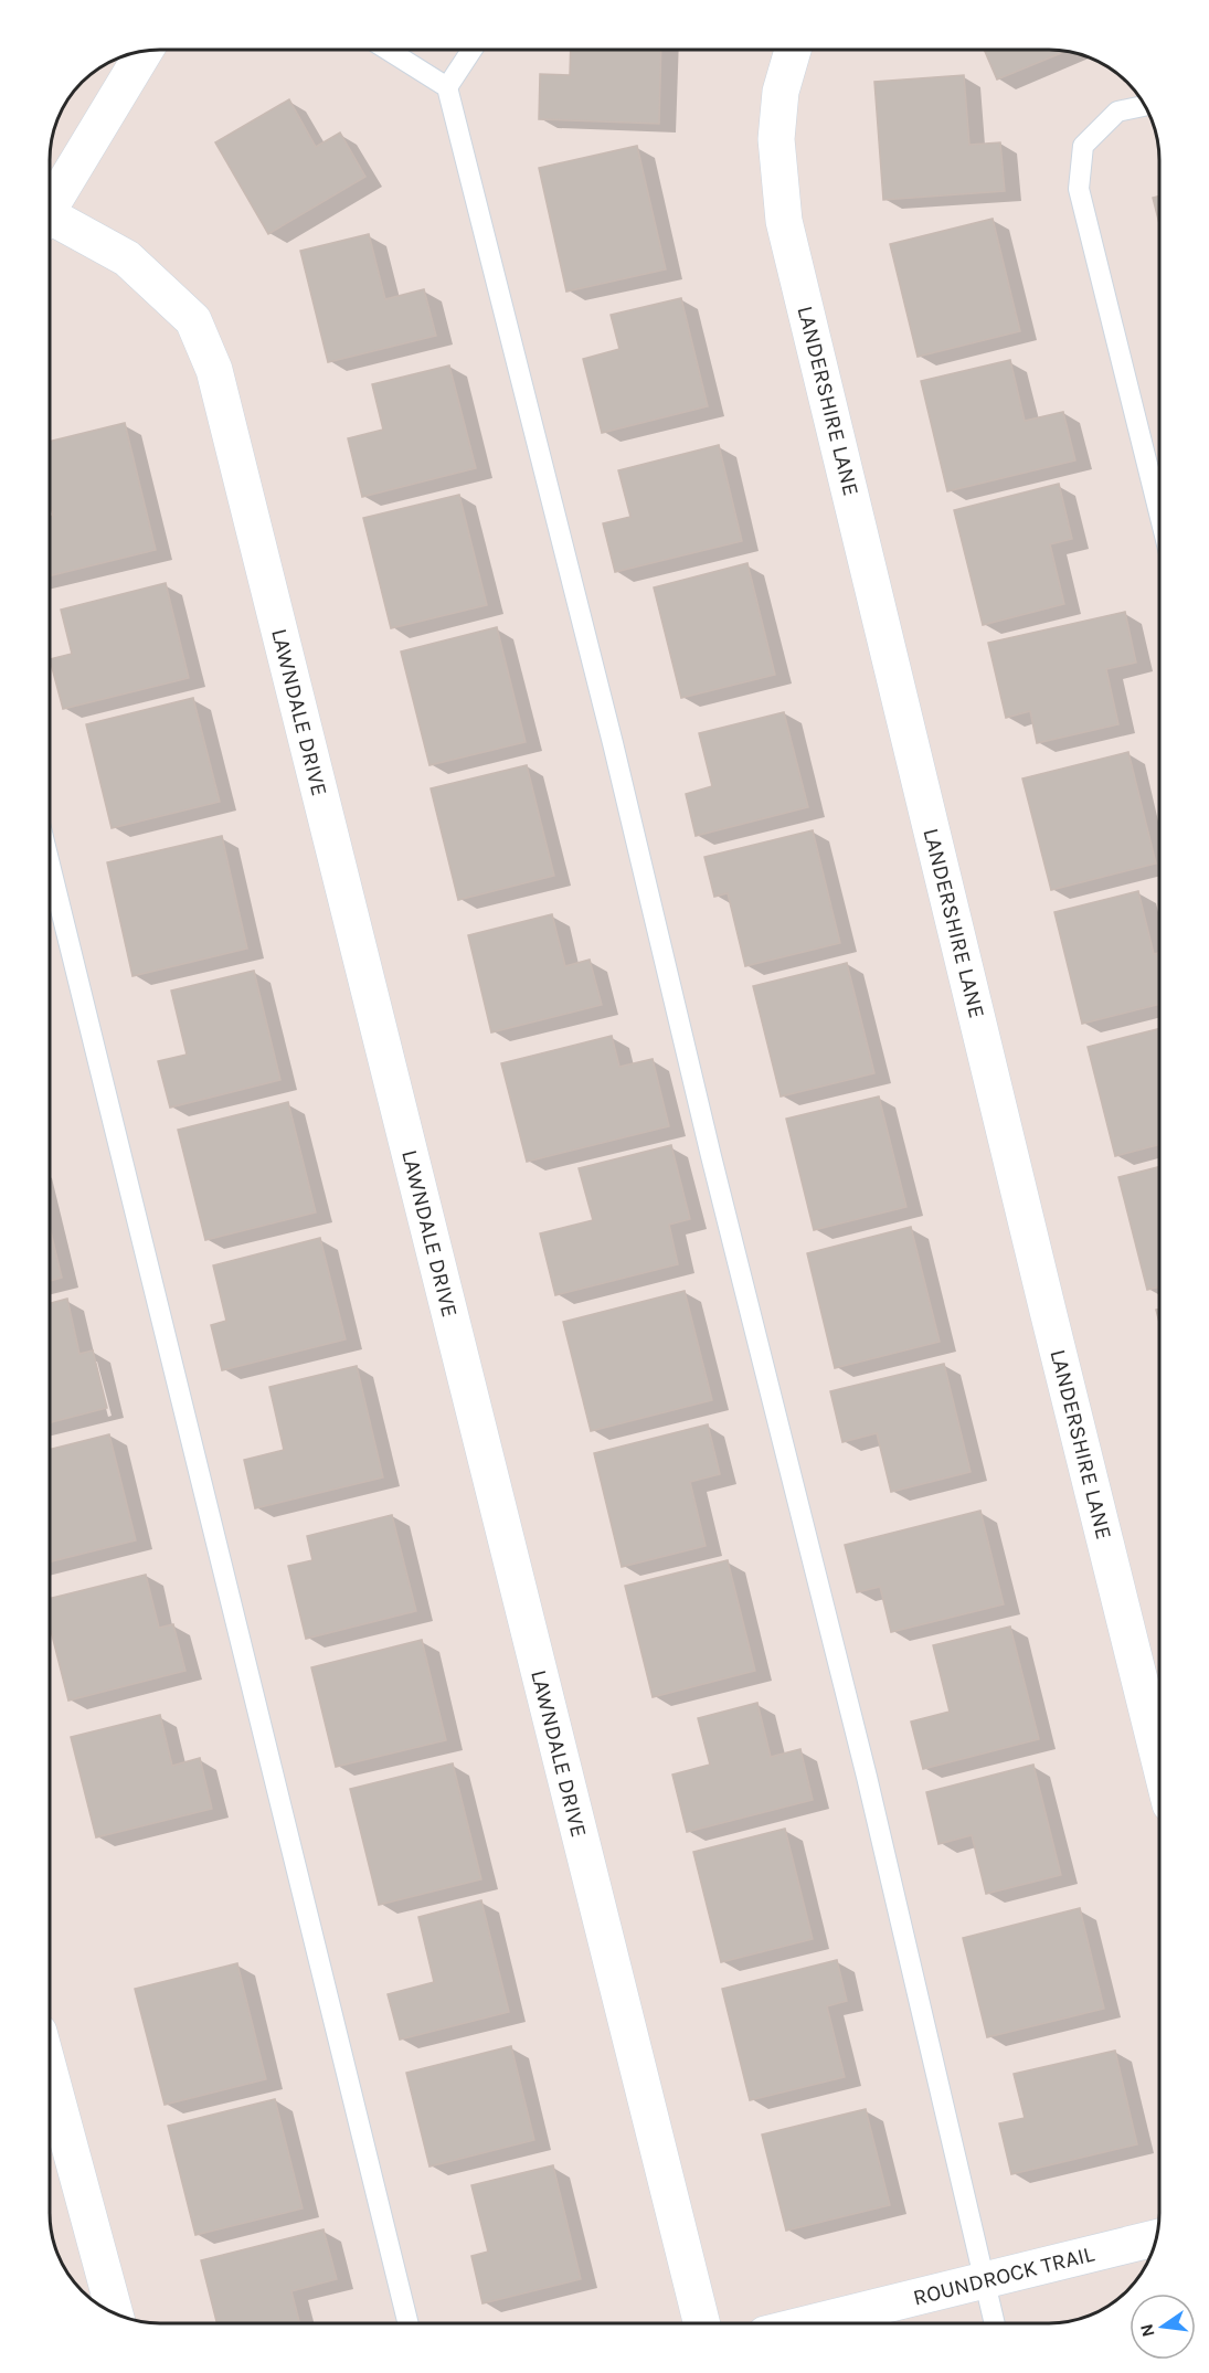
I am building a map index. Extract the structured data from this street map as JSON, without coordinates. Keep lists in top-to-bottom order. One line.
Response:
{"streets":{"street":["LANDERSHIRE LANE","LAWNDALE DRIVE","ROUNDROCK TRAIL"]},"north":"left"}
